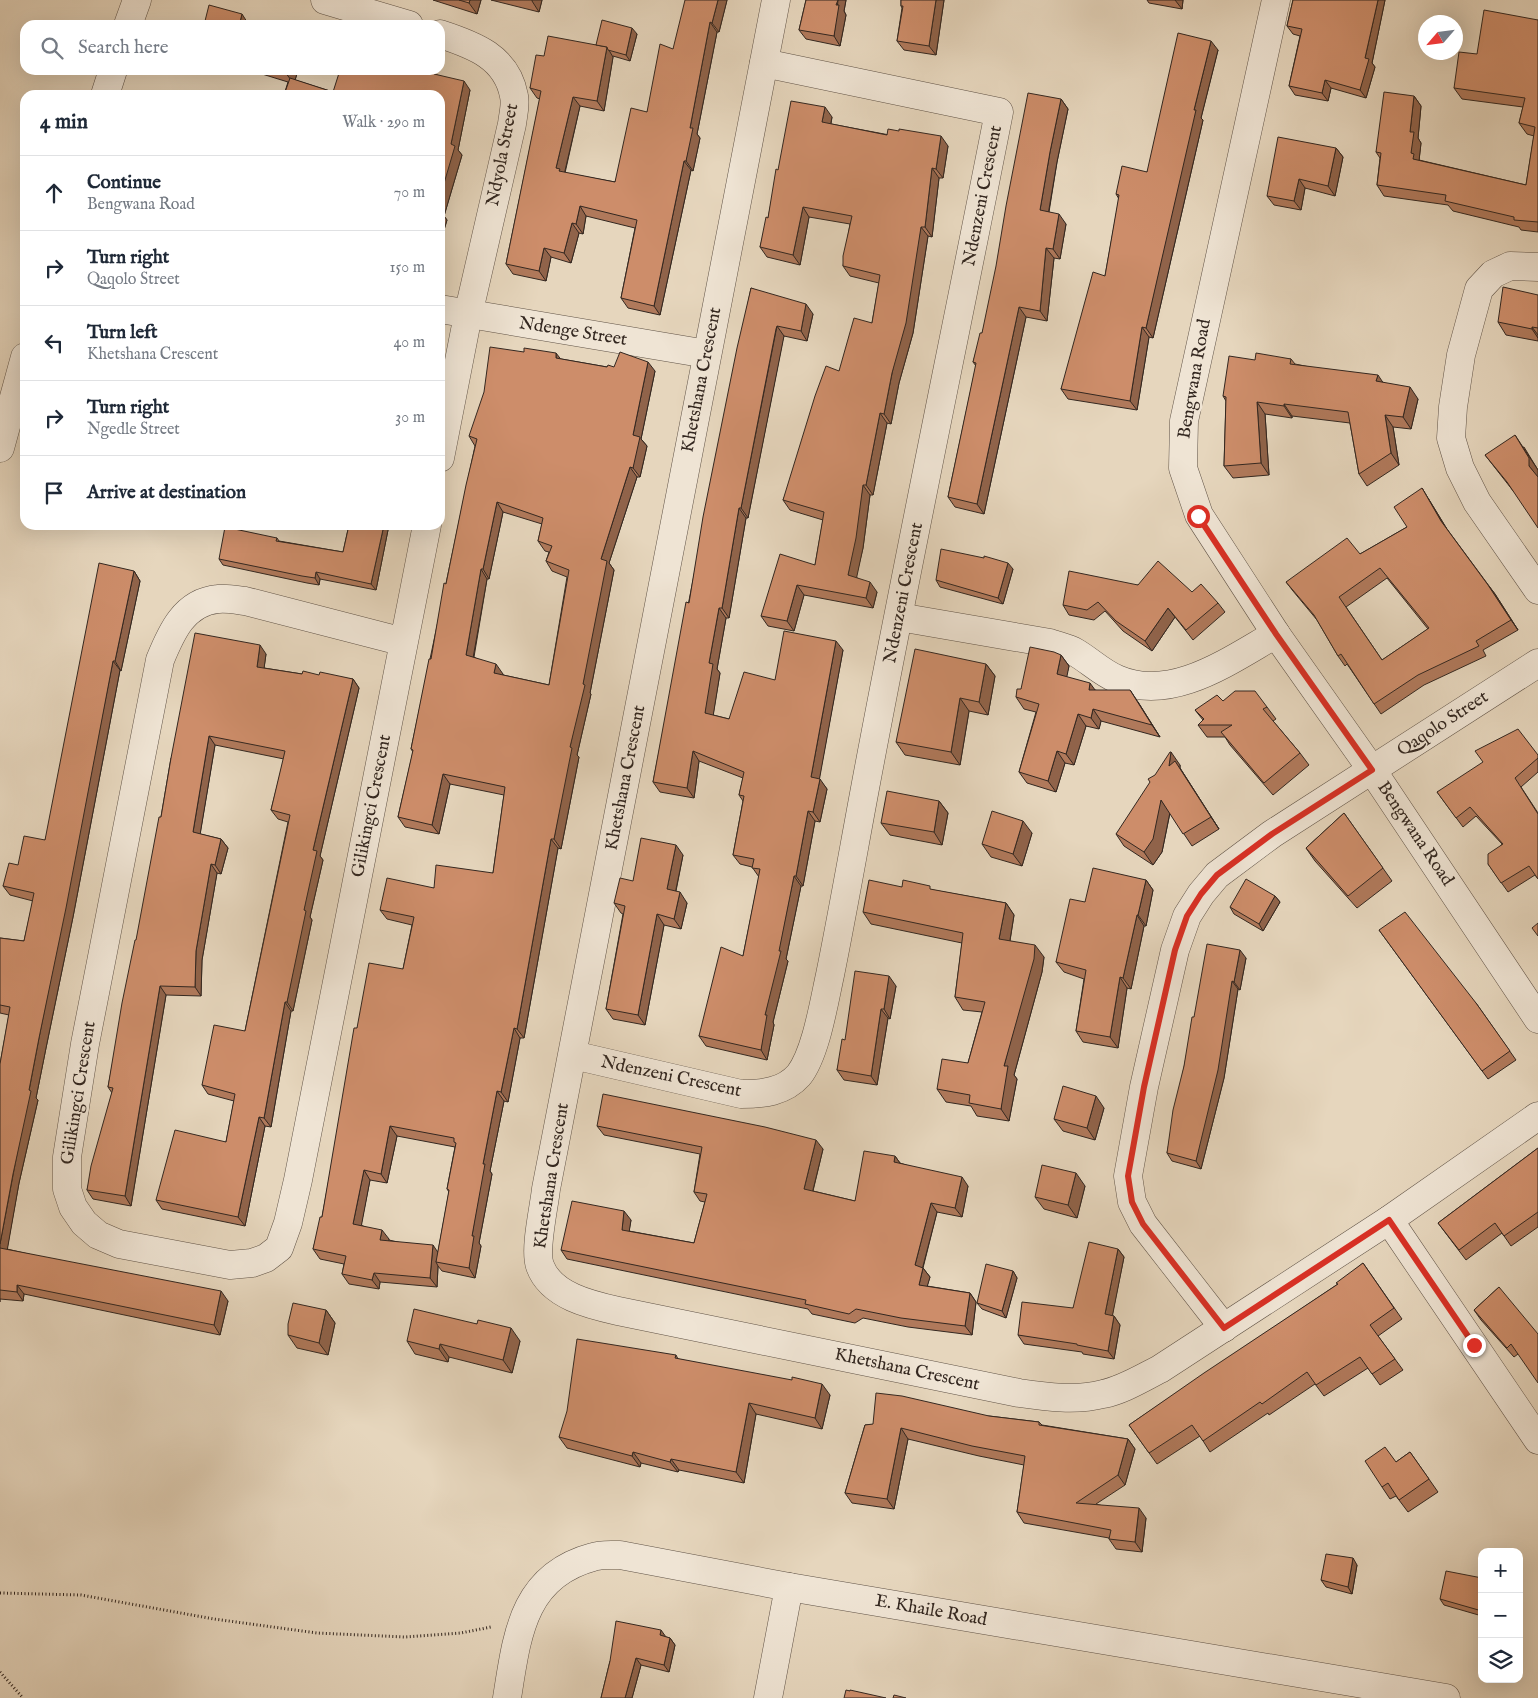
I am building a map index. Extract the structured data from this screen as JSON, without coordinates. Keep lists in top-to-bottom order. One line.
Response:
{"streets":{"street":["Ndyola Street","Ndenzeni Crescent","Ndenge Street","Bengwana Road","Khetshana Crescent","Qaqolo Street","Gilikingci Crescent","E. Khaile Road"]},"crossings":[["Ndyola Street","Ndenge Street"],["Ndenzeni Crescent","Khetshana Crescent"],["Ndenge Street","Khetshana Crescent"],["Bengwana Road","Qaqolo Street"],["Khetshana Crescent","Qaqolo Street"]],"north":"bottom left","page":{"search":"Search here","heading":["4 min","Walk · 290 m"],"list":[["Continue","Bengwana Road","70 m"],["Turn right","Qaqolo Street","150 m"],["Turn left","Khetshana Crescent","40 m"],["Turn right","Ngedle Street","30 m"],"Arrive at destination"],"map_buttons":["+","−"]}}
